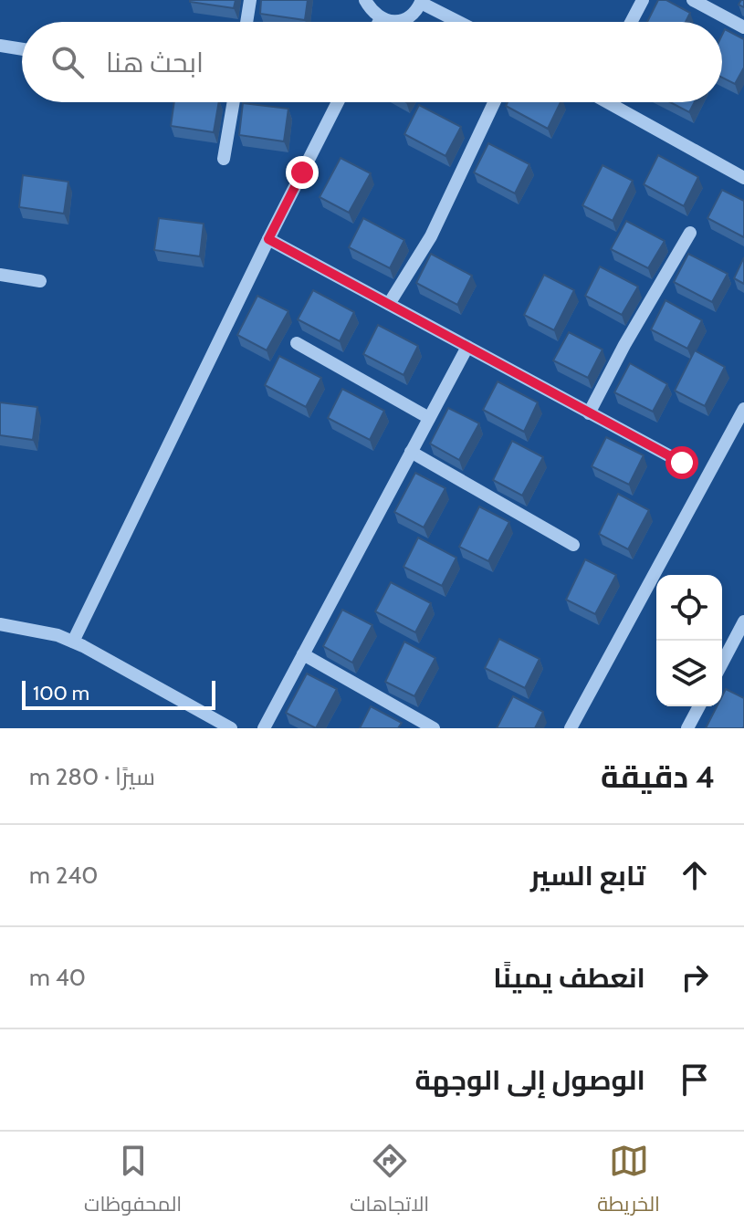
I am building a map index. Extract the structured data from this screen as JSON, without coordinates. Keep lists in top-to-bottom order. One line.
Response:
{"scale_bar":"100 m","page":{"search":"ابحث هنا","scale":"100 m","heading":["4 دقيقة","سيرًا · 280 m"],"list":[["تابع السير","240 m"],["انعطف يمينًا","40 m"],"الوصول إلى الوجهة"],"nav":["الخريطة","الاتجاهات","المحفوظات"]}}
